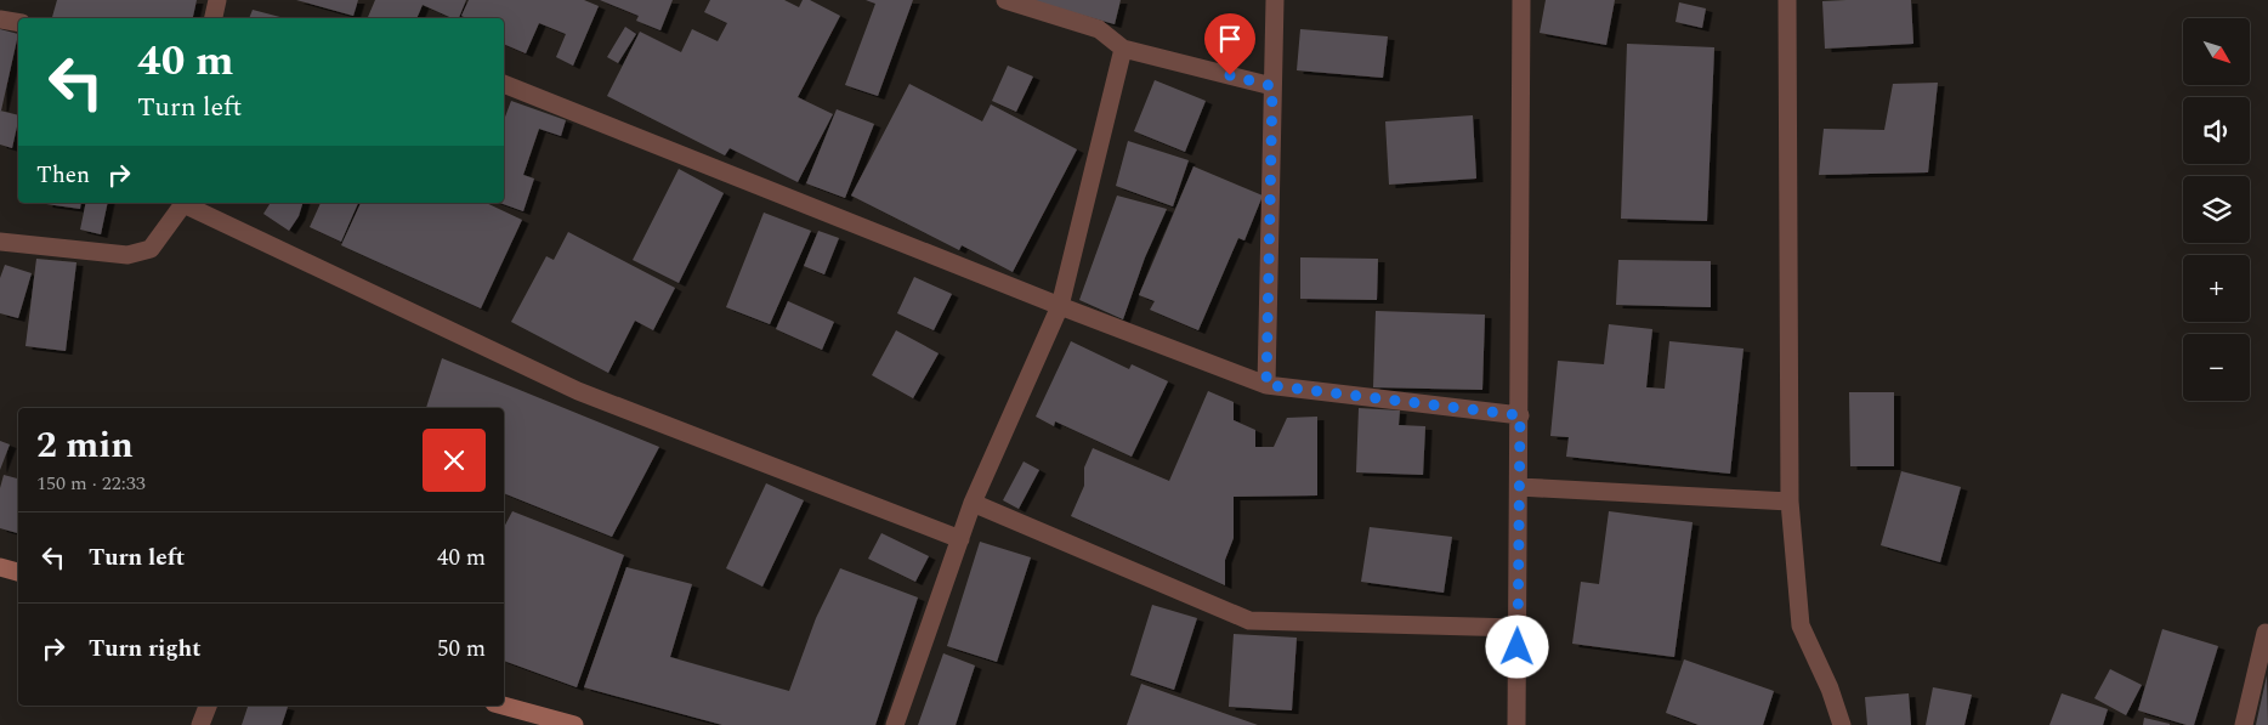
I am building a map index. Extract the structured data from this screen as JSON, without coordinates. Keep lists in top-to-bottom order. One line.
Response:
{"north":"bottom right","page":{"map_buttons":["+","−"],"turn":["40 m","Turn left"],"then":"Then","heading":["2 min","150 m · 22:33"],"list":[{"name":"Turn left","value":"40 m"},{"name":"Turn right","value":"50 m"}]}}
